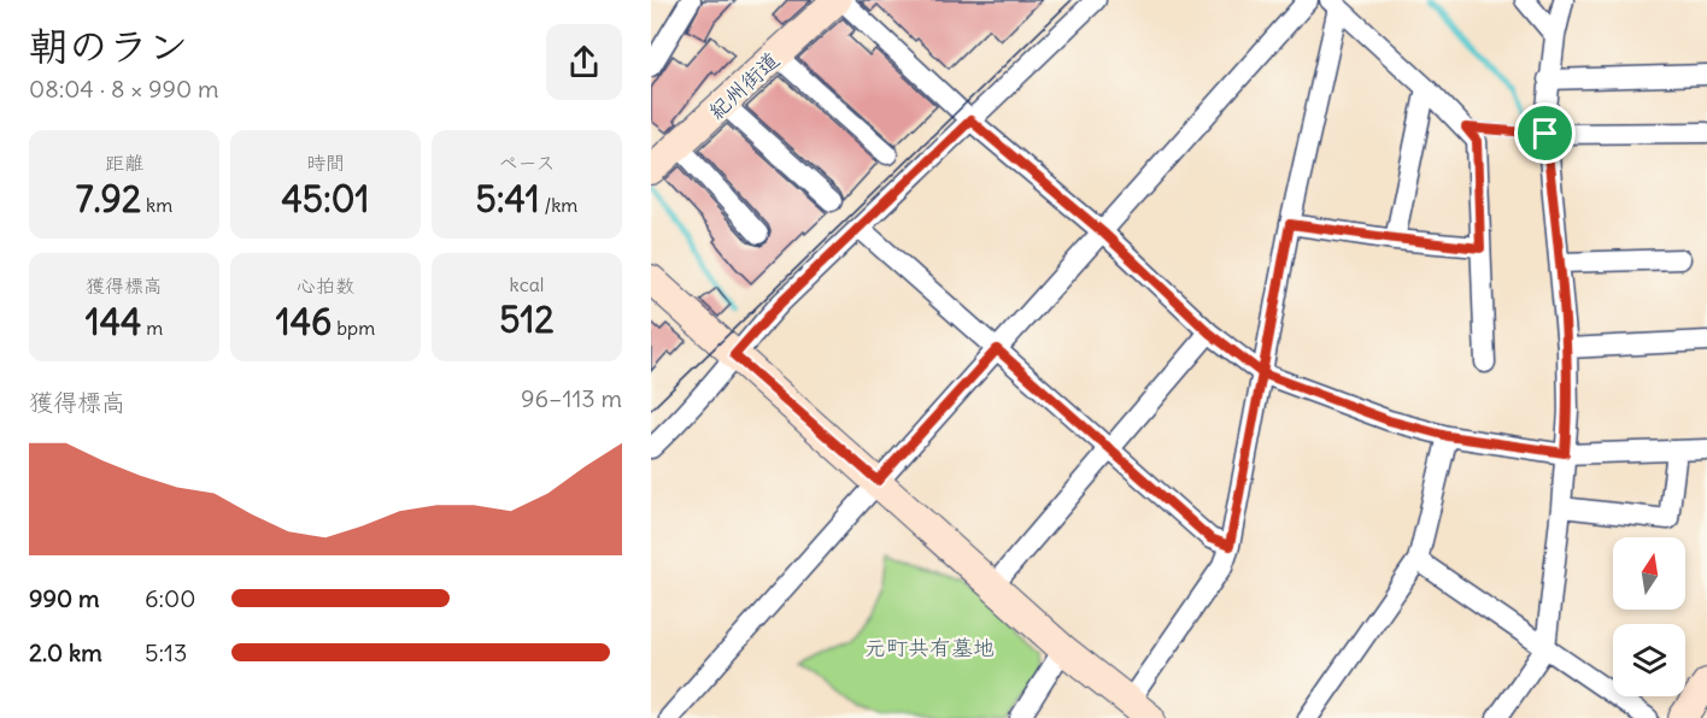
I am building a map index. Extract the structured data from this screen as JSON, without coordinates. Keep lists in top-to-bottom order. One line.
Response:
{"streets":{"street":["紀州街道"]},"parks":["元町共有墓地"],"north":"top","page":{"heading":["朝のラン","08:04 · 8 × 990 m"],"stats":[["距離","7.92 km"],["時間","45:01"],["ペース","5:41 /km"],["獲得標高","144 m"],["心拍数","146 bpm"],["kcal","512"]],"chart":["獲得標高","96–113 m"],"list":[{"name":"990 m","note":"6:00"},{"name":"2.0 km","note":"5:13"}]}}
